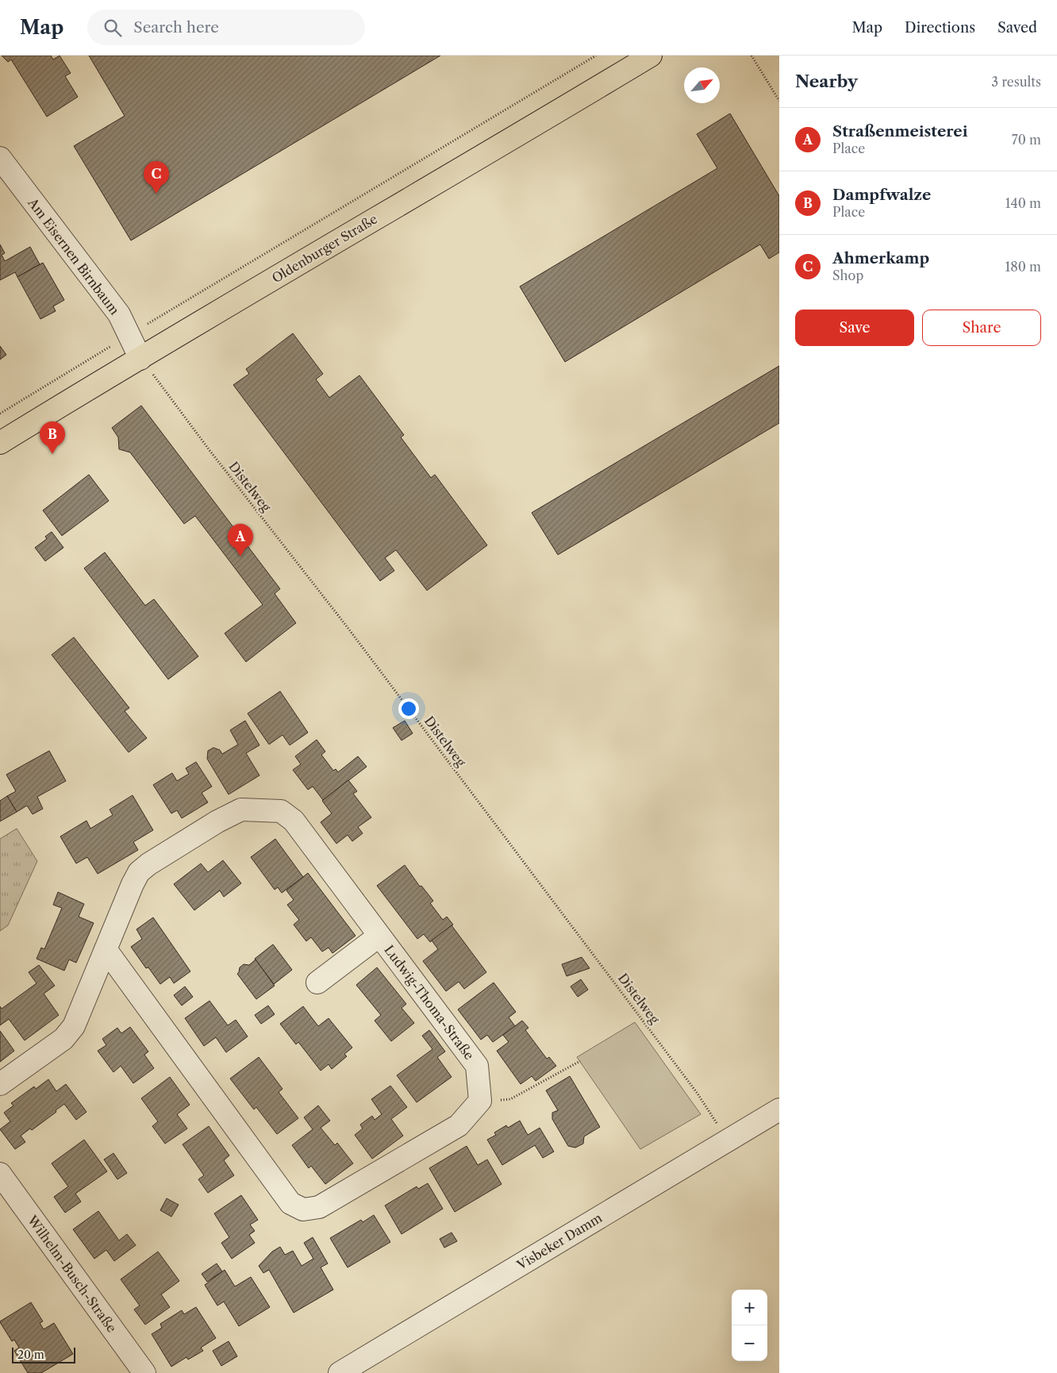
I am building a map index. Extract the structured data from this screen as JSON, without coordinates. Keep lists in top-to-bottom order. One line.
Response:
{"streets":{"main road":["Oldenburger Straße"],"street":["Am Eisernen Birnbaum","Ludwig-Thoma-Straße","Visbeker Damm","Wilhelm-Busch-Straße"],"path":["Distelweg"]},"crossings":[["Oldenburger Straße","Am Eisernen Birnbaum"],["Oldenburger Straße","Distelweg"],["Am Eisernen Birnbaum","Distelweg"],["Distelweg","Visbeker Damm"]],"scale_bar":"20 m","north":"top right","page":{"header":"Map","search":"Search here","nav":["Map","Directions","Saved"],"heading":["Nearby","3 results"],"list":[{"mark":"A","name":"Straßenmeisterei","note":"Place","value":"70 m"},{"mark":"B","name":"Dampfwalze","note":"Place","value":"140 m"},{"mark":"C","name":"Ahmerkamp","note":"Shop","value":"180 m"}],"pins":["C","B","A"],"buttons":["Save","Share"],"map_buttons":["+","−"],"scale":"20 m"}}
